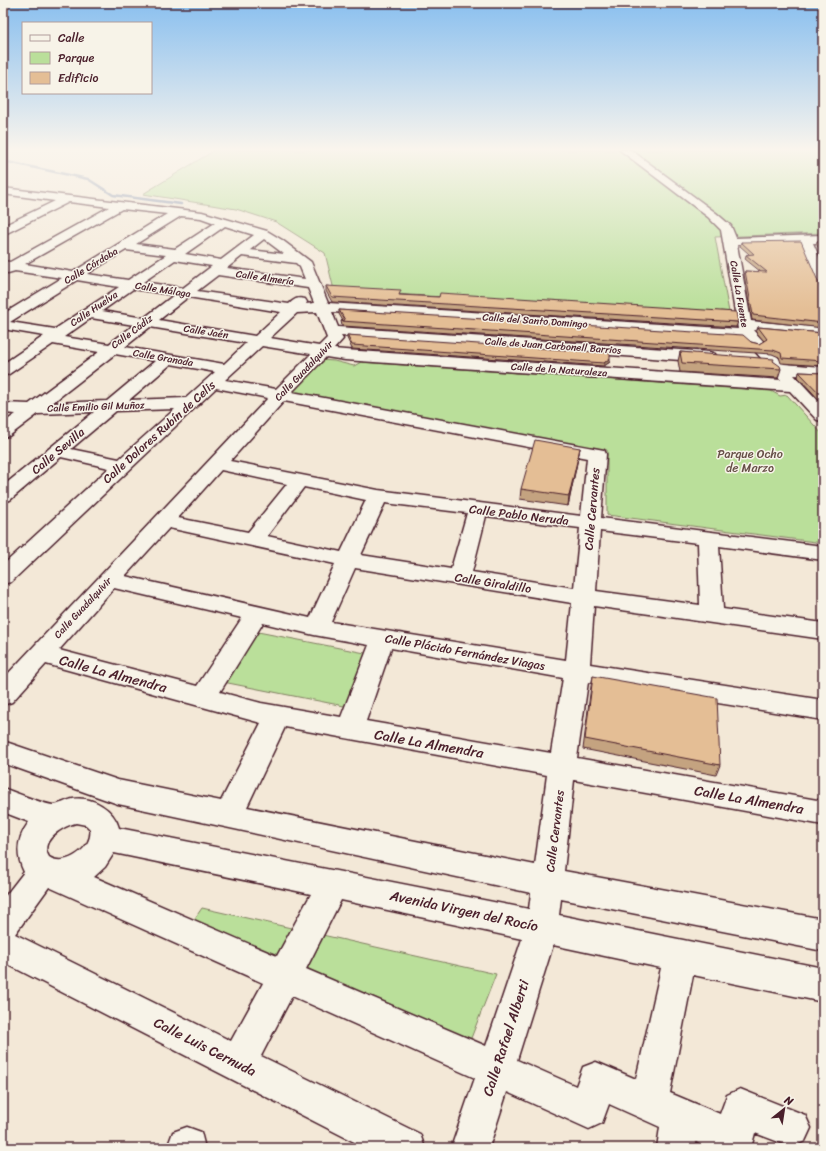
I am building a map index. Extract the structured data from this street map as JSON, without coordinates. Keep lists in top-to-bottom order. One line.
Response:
{"streets":{"street":["Calle Córdoba","Calle Almería","Calle Málaga","Calle La Fuente","Calle Huelva","Calle del Santo Domingo","Calle Cádiz","Calle Jaén","Calle de Juan Carbonell Barrios","Calle Granada","Calle de la Naturaleza","Calle Guadalquivir","Calle Emilio Gil Muñoz","Calle Dolores Rubín de Celis","Calle Sevilla","Calle Cervantes","Calle Pablo Neruda","Calle Giraldillo","Calle Plácido Fernández Viagas","Calle La Almendra","Avenida Virgen del Rocío","Calle Rafael Alberti","Calle Luis Cernuda"]},"crossings":[["Calle Córdoba","Calle Almería"],["Calle Córdoba","Calle Málaga"],["Calle Córdoba","Calle Guadalquivir"],["Calle Almería","Calle Huelva"],["Calle Almería","Calle Cádiz"],["Calle Almería","Calle Guadalquivir"],["Calle Almería","Calle Dolores Rubín de Celis"],["Calle Málaga","Calle Huelva"],["Calle Málaga","Calle del Santo Domingo"],["Calle Málaga","Calle Cádiz"],["Calle Málaga","Calle Guadalquivir"],["Calle Málaga","Calle Dolores Rubín de Celis"],["Calle La Fuente","Calle del Santo Domingo"],["Calle La Fuente","Calle de la Naturaleza"],["Calle Huelva","Calle Jaén"],["Calle Huelva","Calle Granada"],["Calle Huelva","Calle Guadalquivir"],["Calle del Santo Domingo","Calle Guadalquivir"],["Calle Cádiz","Calle Jaén"],["Calle Cádiz","Calle Granada"],["Calle Cádiz","Calle Guadalquivir"],["Calle Cádiz","Calle Emilio Gil Muñoz"],["Calle Jaén","Calle de la Naturaleza"],["Calle Jaén","Calle Guadalquivir"],["Calle Jaén","Calle Dolores Rubín de Celis"],["Calle de Juan Carbonell Barrios","Calle Guadalquivir"],["Calle Granada","Calle Dolores Rubín de Celis"],["Calle Granada","Calle Sevilla"],["Calle Granada","Calle Cervantes"],["Calle de la Naturaleza","Calle Guadalquivir"],["Calle Guadalquivir","Calle Dolores Rubín de Celis"],["Calle Guadalquivir","Calle Cervantes"],["Calle Guadalquivir","Calle Pablo Neruda"],["Calle Guadalquivir","Calle Giraldillo"],["Calle Guadalquivir","Calle Plácido Fernández Viagas"],["Calle Guadalquivir","Calle La Almendra"],["Calle Emilio Gil Muñoz","Calle Dolores Rubín de Celis"],["Calle Emilio Gil Muñoz","Calle Sevilla"],["Calle Dolores Rubín de Celis","Calle Cervantes"],["Calle Cervantes","Calle Pablo Neruda"],["Calle Cervantes","Calle Giraldillo"],["Calle Cervantes","Calle Plácido Fernández Viagas"],["Calle Cervantes","Calle La Almendra"],["Calle Cervantes","Avenida Virgen del Rocío"],["Calle Cervantes","Calle Rafael Alberti"],["Avenida Virgen del Rocío","Calle Rafael Alberti"]],"parks":["Parque Ocho de Marzo"],"legend":["Calle","Parque","Edificio"],"north":"top right"}
